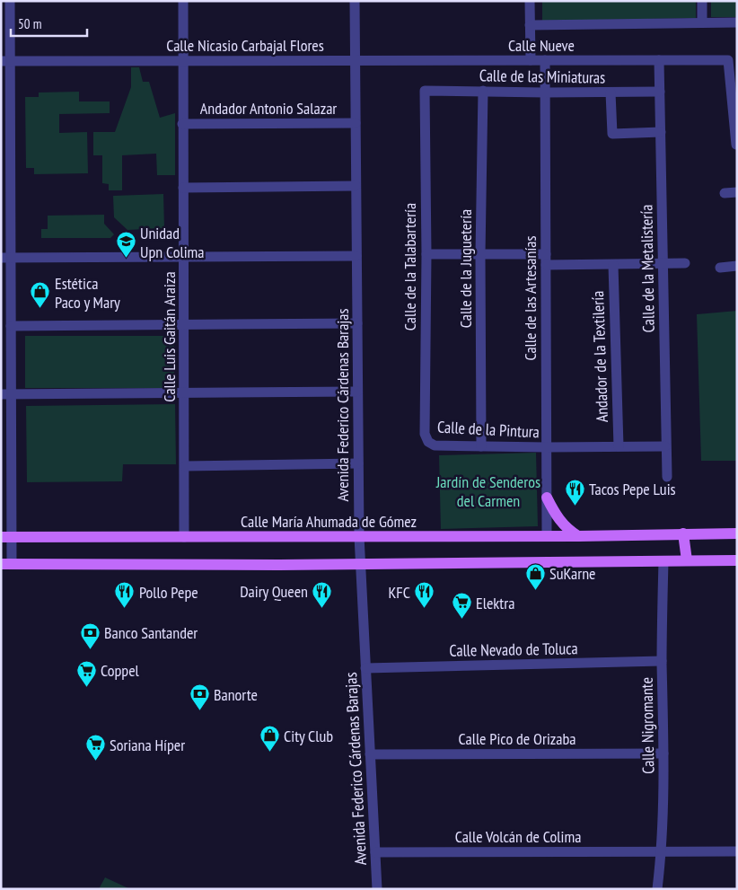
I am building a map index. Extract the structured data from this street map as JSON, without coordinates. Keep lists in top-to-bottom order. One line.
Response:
{"streets":{"main road":["Calle María Ahumada de Gómez"],"street":["Calle Nicasio Carbajal Flores","Calle Nueve","Calle de las Miniaturas","Andador Antonio Salazar","Calle de la Talabartería","Calle de la Juguetería","Calle de la Metalistería","Calle de las Artesanías","Calle Luis Gaitán Araiza","Andador de la Textilería","Avenida Federico Cárdenas Barajas","Calle de la Pintura","Calle Nevado de Toluca","Calle Nigromante","Calle Pico de Orizaba","Calle Volcán de Colima"]},"crossings":[["Calle Nicasio Carbajal Flores","Calle Nueve"],["Calle Nicasio Carbajal Flores","Calle Luis Gaitán Araiza"],["Calle Nicasio Carbajal Flores","Avenida Federico Cárdenas Barajas"],["Calle Nueve","Calle de la Metalistería"],["Calle Nueve","Calle de las Artesanías"],["Calle Nueve","Avenida Federico Cárdenas Barajas"],["Calle de las Miniaturas","Calle de la Talabartería"],["Calle de las Miniaturas","Calle de la Juguetería"],["Calle de las Miniaturas","Calle de la Metalistería"],["Calle de las Miniaturas","Calle de las Artesanías"],["Andador Antonio Salazar","Calle Luis Gaitán Araiza"],["Andador Antonio Salazar","Avenida Federico Cárdenas Barajas"],["Calle de la Talabartería","Calle de la Pintura"],["Calle de la Juguetería","Calle de la Pintura"],["Calle de la Metalistería","Calle de la Pintura"],["Calle de las Artesanías","Calle de la Pintura"],["Calle de las Artesanías","Calle María Ahumada de Gómez"],["Calle Luis Gaitán Araiza","Calle María Ahumada de Gómez"],["Andador de la Textilería","Calle de la Pintura"],["Avenida Federico Cárdenas Barajas","Calle María Ahumada de Gómez"],["Avenida Federico Cárdenas Barajas","Calle Nevado de Toluca"],["Avenida Federico Cárdenas Barajas","Calle Pico de Orizaba"],["Avenida Federico Cárdenas Barajas","Calle Volcán de Colima"],["Calle Nevado de Toluca","Calle Nigromante"],["Calle Nigromante","Calle Pico de Orizaba"],["Calle Nigromante","Calle Volcán de Colima"]],"parks":["Jardín de Senderos del Carmen"],"places":{"school or university":["Unidad Upn Colima"],"shop":["Estética Paco y Mary","SuKarne","City Club"],"restaurant":["Tacos Pepe Luis","Dairy Queen","Pollo Pepe","KFC"],"supermarket":["Elektra","Coppel","Soriana Híper"],"bank":["Banco Santander","Banorte"]},"scale_bar":"50 m"}
